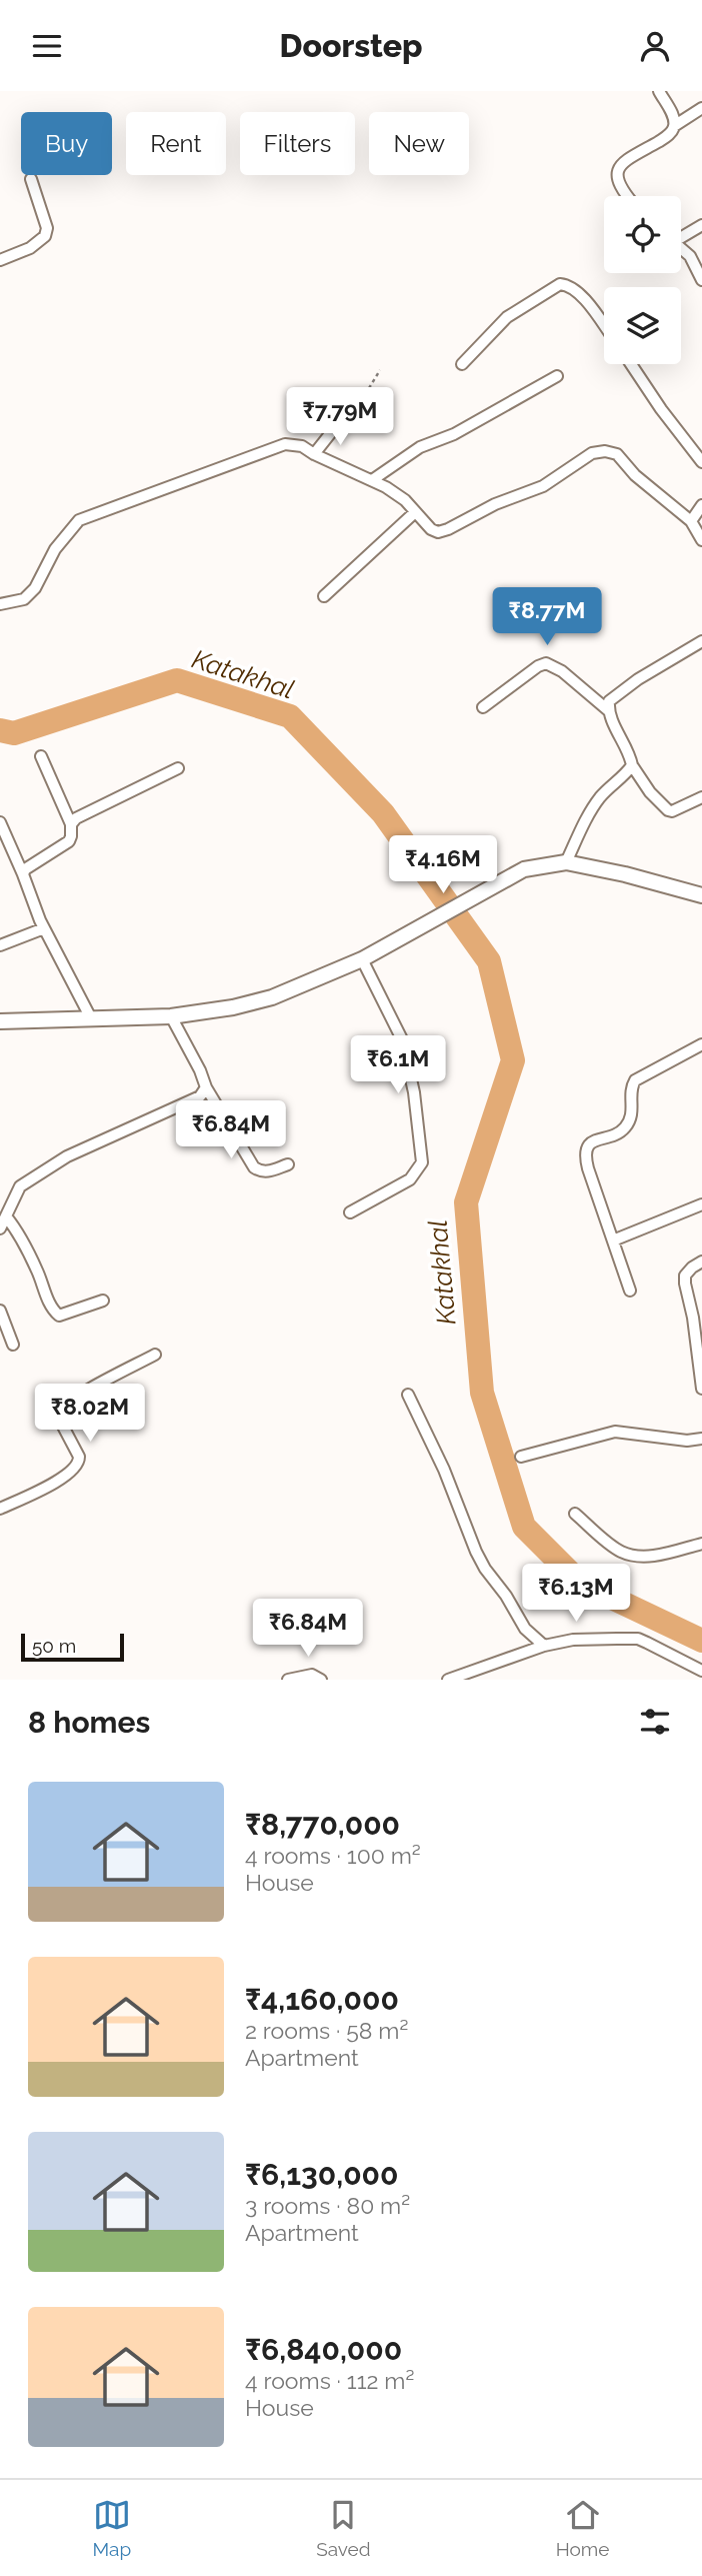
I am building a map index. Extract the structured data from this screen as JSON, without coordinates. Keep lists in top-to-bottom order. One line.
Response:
{"water":["Katakhal"],"scale_bar":"50 m","page":{"header":"Doorstep","chip":["Buy","Rent","Filters","New"],"price":["₹7.79M","₹8.77M","₹4.16M","₹6.1M","₹6.84M","₹8.02M","₹6.13M","₹6.84M"],"scale":"50 m","heading":"8 homes","list":[{"name":"₹8,770,000","note":"4 rooms · 100 m² · House"},{"name":"₹4,160,000","note":"2 rooms · 58 m² · Apartment"},{"name":"₹6,130,000","note":"3 rooms · 80 m² · Apartment"},{"name":"₹6,840,000","note":"4 rooms · 112 m² · House"}],"tabs":["Map","Saved","Home"]}}
